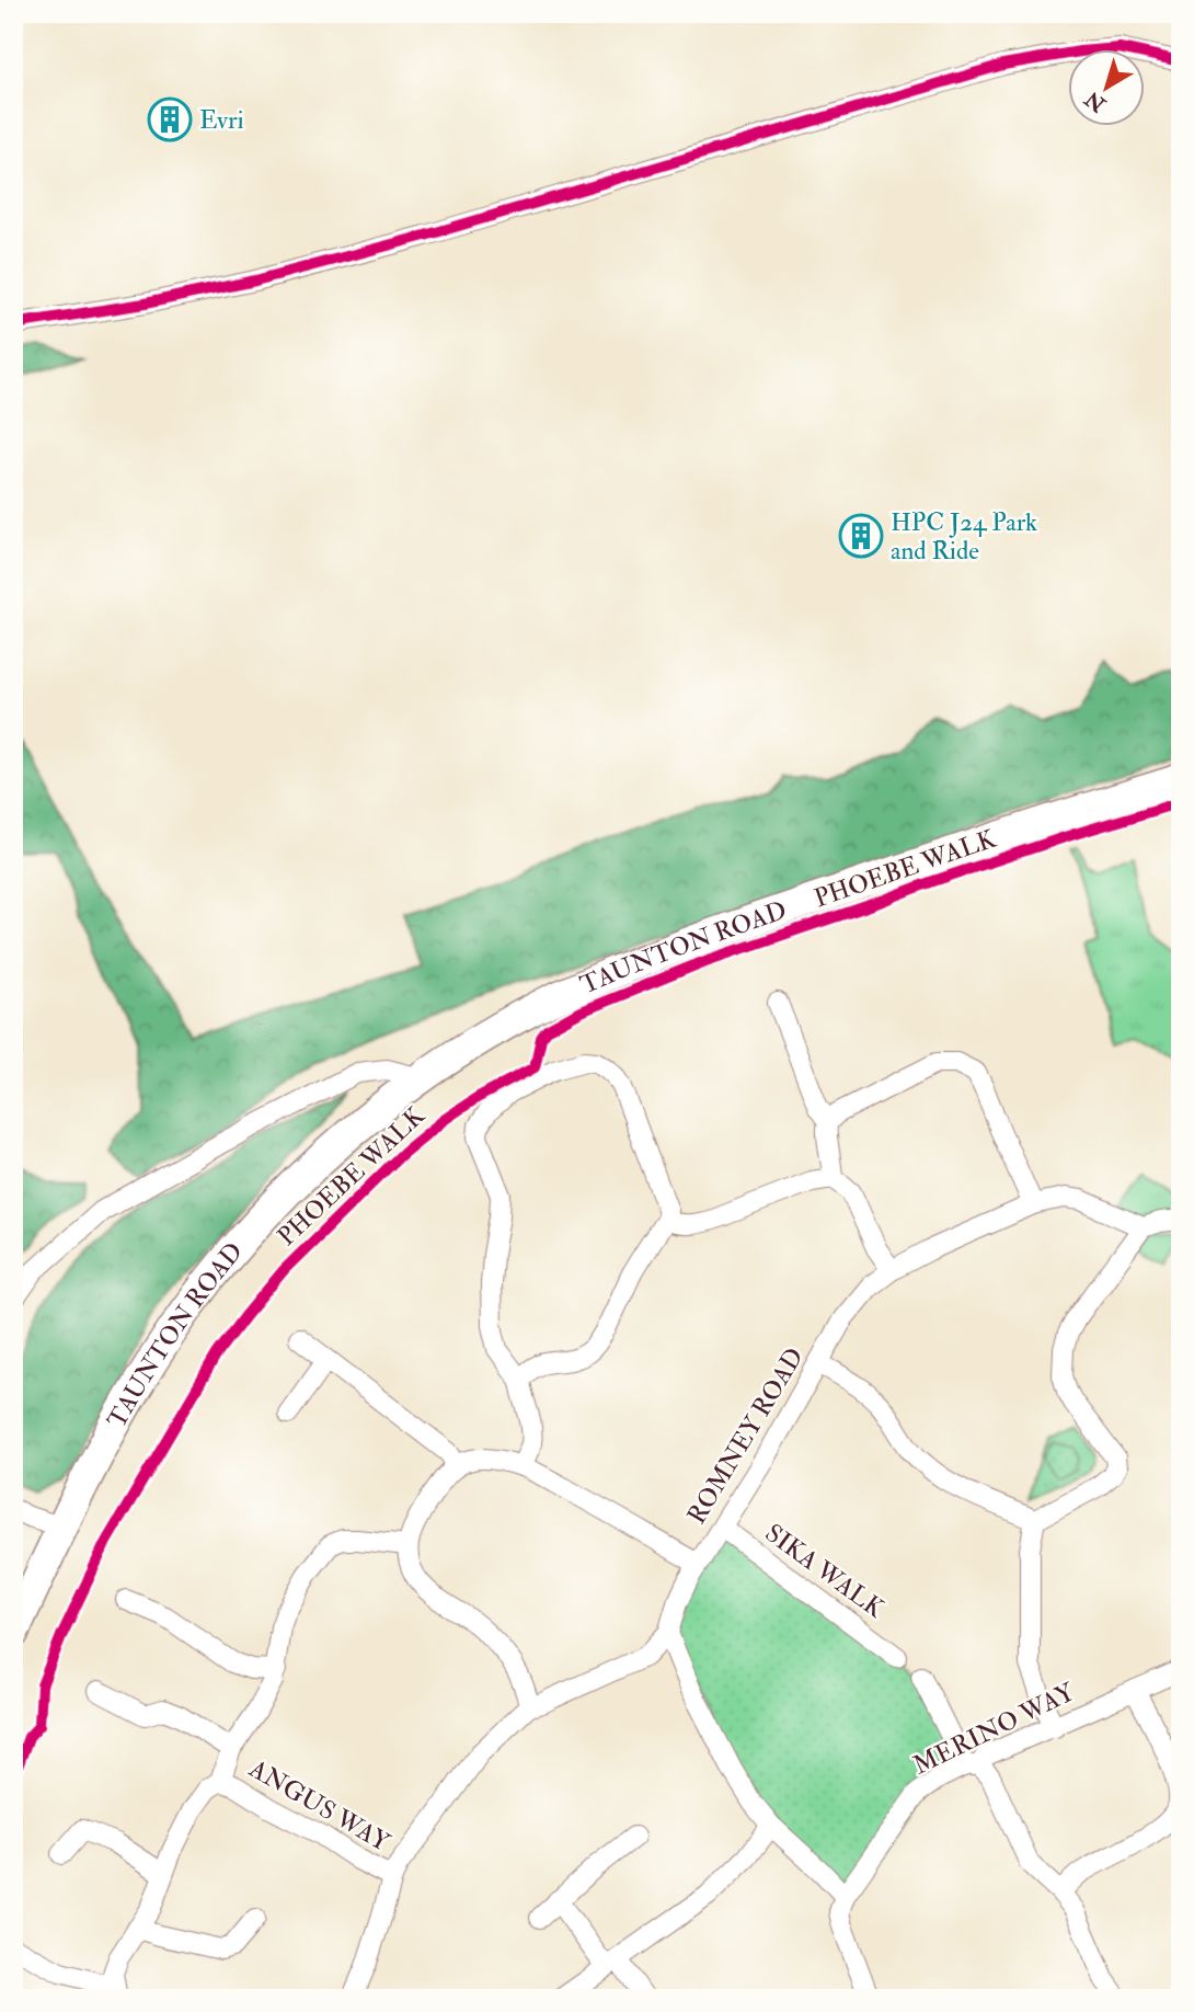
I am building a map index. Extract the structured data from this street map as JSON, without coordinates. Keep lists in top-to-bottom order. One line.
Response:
{"streets":{"main road":["TAUNTON ROAD"],"street":["ROMNEY ROAD","SIKA WALK","MERINO WAY","ANGUS WAY"],"cycle path":["PHOEBE WALK"]},"crossings":[["ROMNEY ROAD","SIKA WALK"]],"places":{"building":["Evri","HPC J24 Park and Ride"]},"north":"bottom left"}
